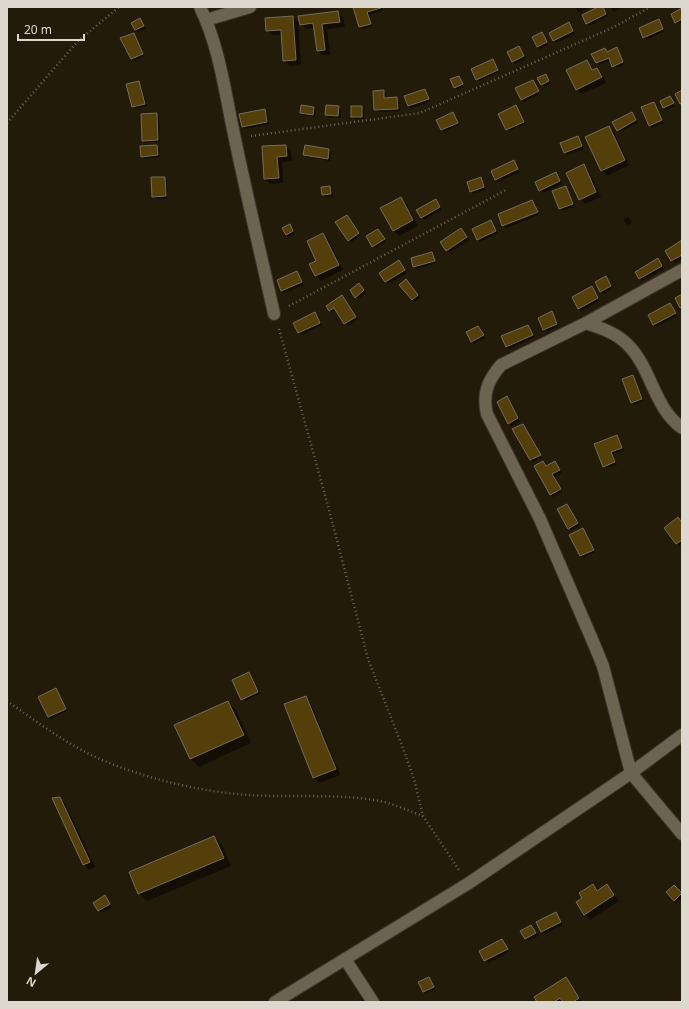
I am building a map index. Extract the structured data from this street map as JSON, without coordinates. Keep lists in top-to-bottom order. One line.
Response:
{"scale_bar":"20 m","north":"bottom left"}
